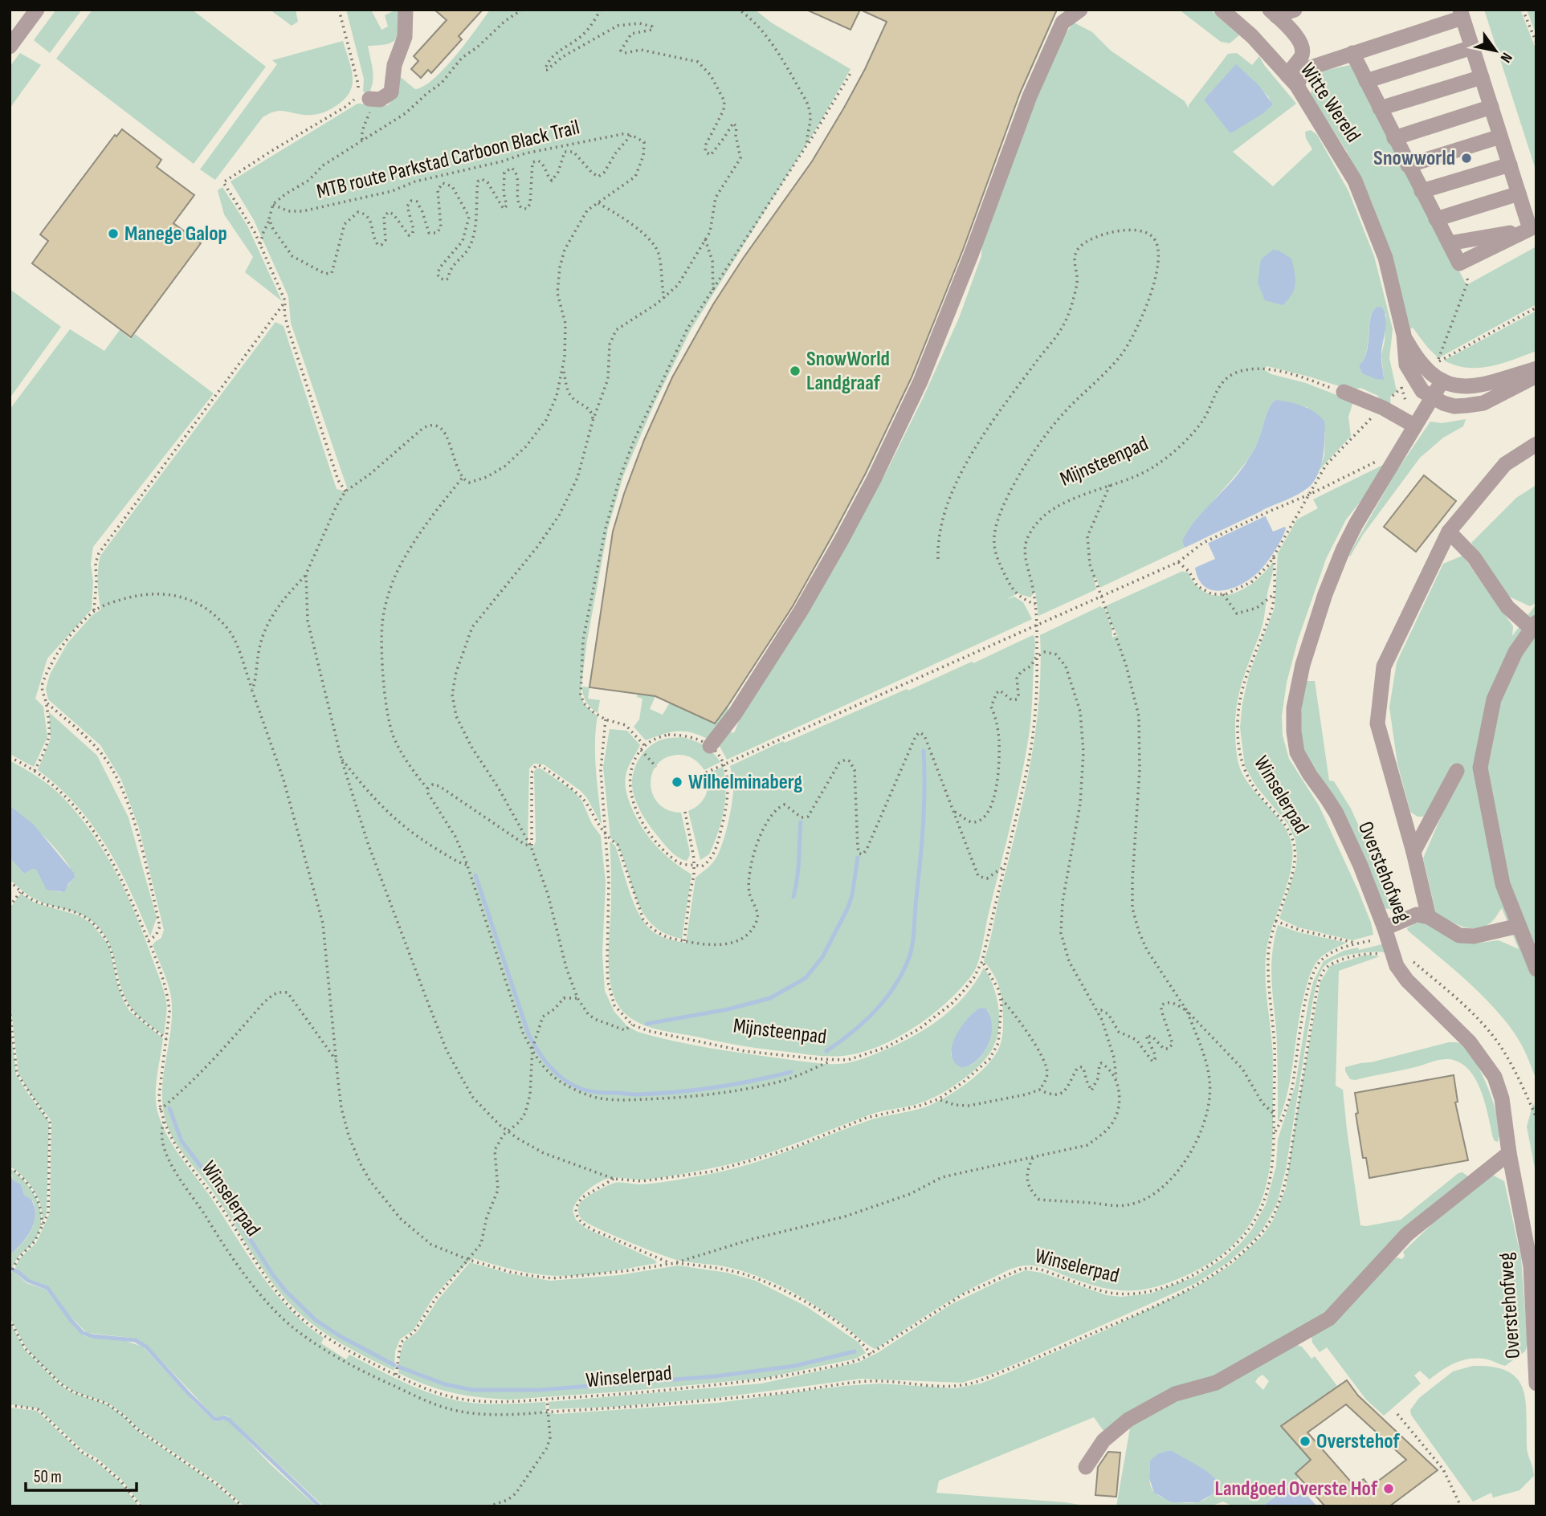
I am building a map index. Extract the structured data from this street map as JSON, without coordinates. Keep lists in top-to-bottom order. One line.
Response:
{"streets":{"street":["Witte Wereld","Overstehofweg"],"path":["MTB route Parkstad Carboon Black Trail","Mijnsteenpad","Winselerpad"]},"crossings":[["Witte Wereld","Overstehofweg"],["Winselerpad","Overstehofweg"]],"places":["Snowworld","Manege Galop","SnowWorld Landgraaf","Wilhelminaberg","Overstehof","Landgoed Overste Hof"],"scale_bar":"50 m","north":"bottom right"}
